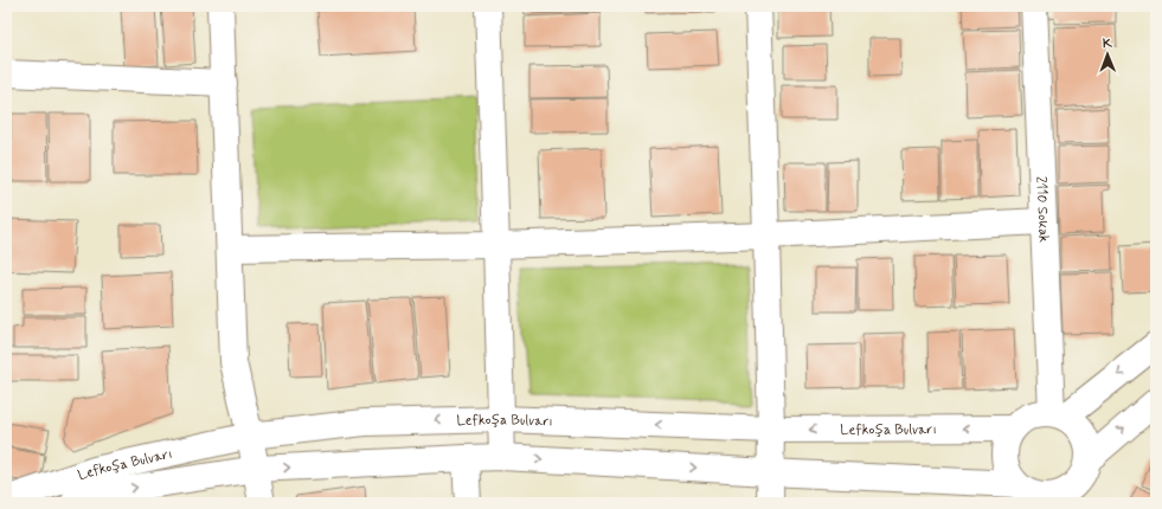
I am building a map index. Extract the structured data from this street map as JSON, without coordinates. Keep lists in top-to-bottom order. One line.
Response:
{"streets":{"street":["2110 Sokak","Lefkoşa Bulvarı"]},"crossings":[["2110 Sokak","Lefkoşa Bulvarı"]],"north":"top"}
